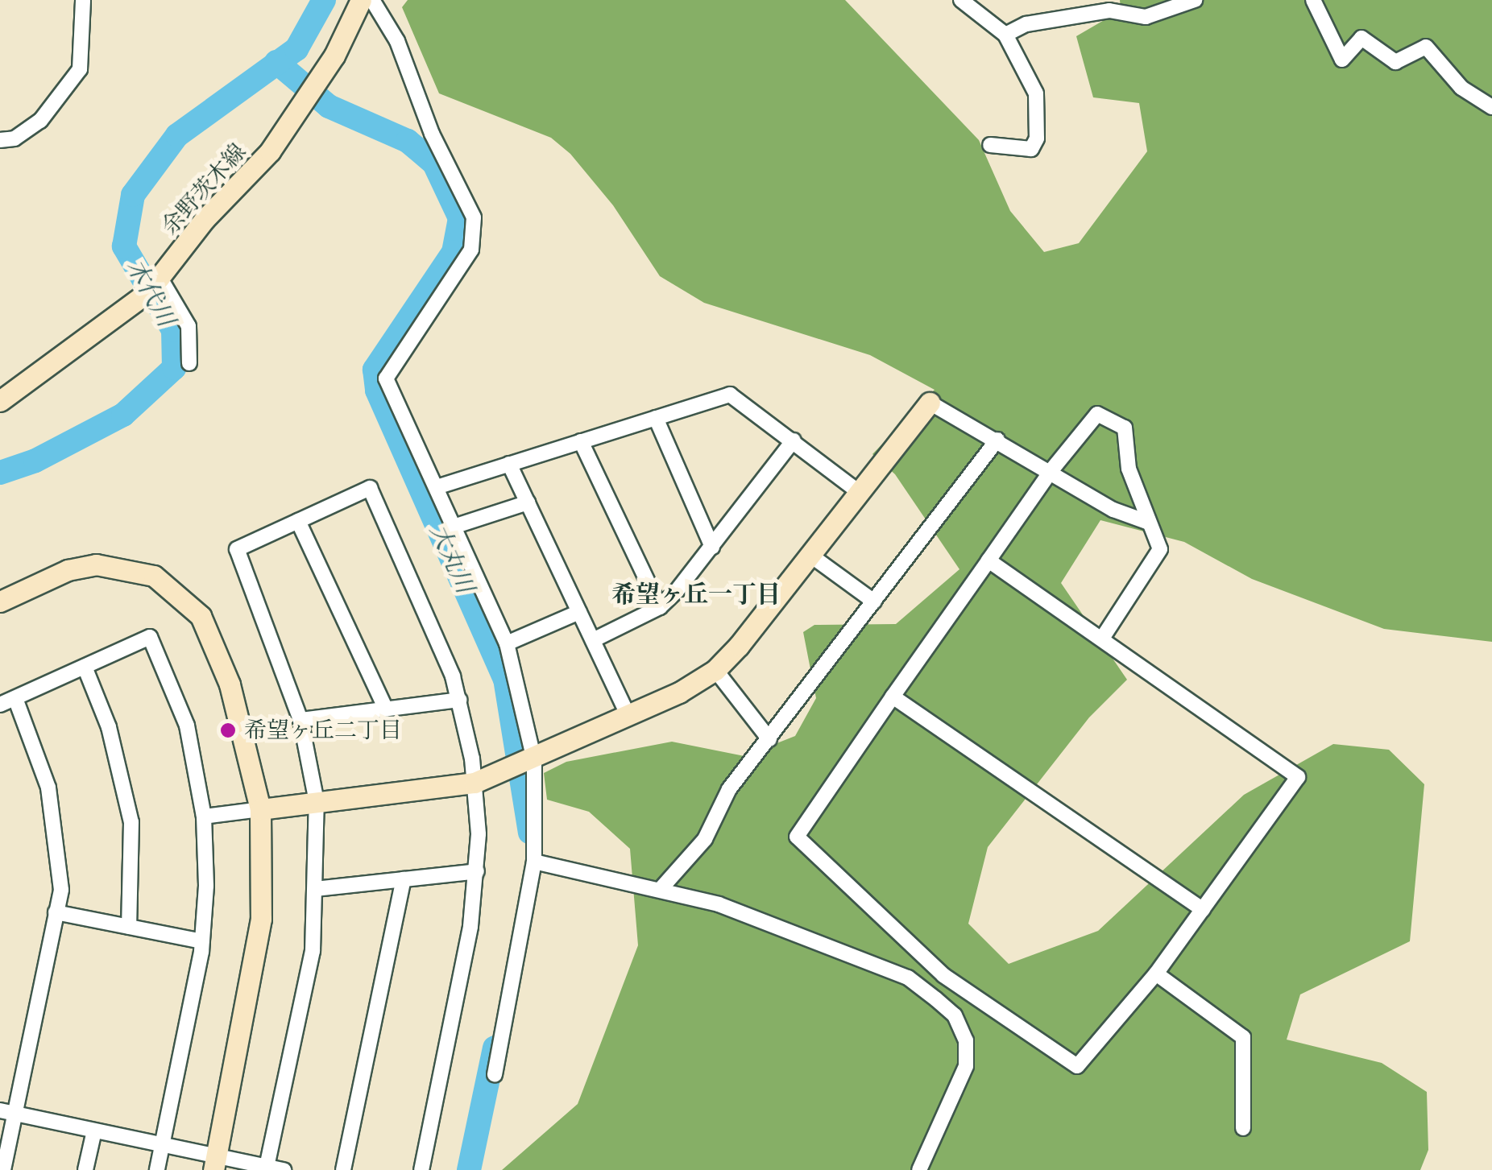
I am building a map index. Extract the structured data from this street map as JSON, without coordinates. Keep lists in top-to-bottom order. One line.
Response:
{"streets":{"street":["余野茨木線"]},"districts":["希望ヶ丘一丁目"],"water":["木代川","大丸川"],"places":["希望ヶ丘二丁目"]}
